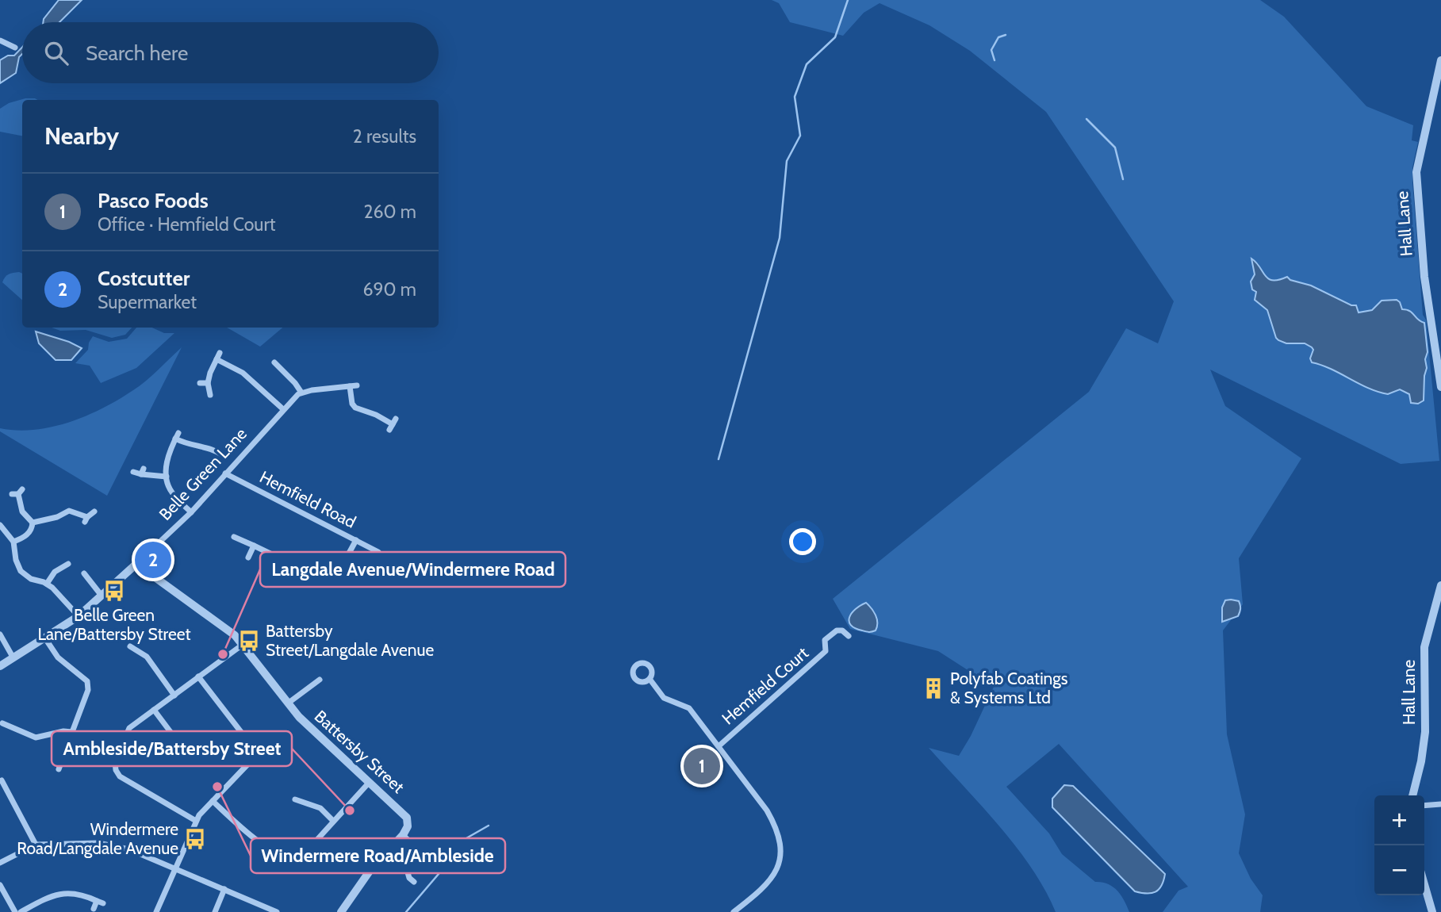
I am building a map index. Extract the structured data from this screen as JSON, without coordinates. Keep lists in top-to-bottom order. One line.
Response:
{"streets":{"street":["Hall Lane","Belle Green Lane","Hemfield Road","Hemfield Court","Battersby Street"]},"crossings":[["Belle Green Lane","Hemfield Road"],["Belle Green Lane","Battersby Street"]],"places":{"bus stop":["Belle Green Lane/Battersby Street","Battersby Street/Langdale Avenue","Windermere Road/Langdale Avenue"],"other":["Langdale Avenue/Windermere Road","Windermere Road/Ambleside","Ambleside/Battersby Street"],"building":["Polyfab Coatings & Systems Ltd"]},"page":{"search":"Search here","heading":["Nearby","2 results"],"list":[{"mark":"1","name":"Pasco Foods","note":"Office · Hemfield Court","value":"260 m"},{"mark":"2","name":"Costcutter","note":"Supermarket","value":"690 m"}],"pins":["2","1"],"map_buttons":["+","−"]}}
